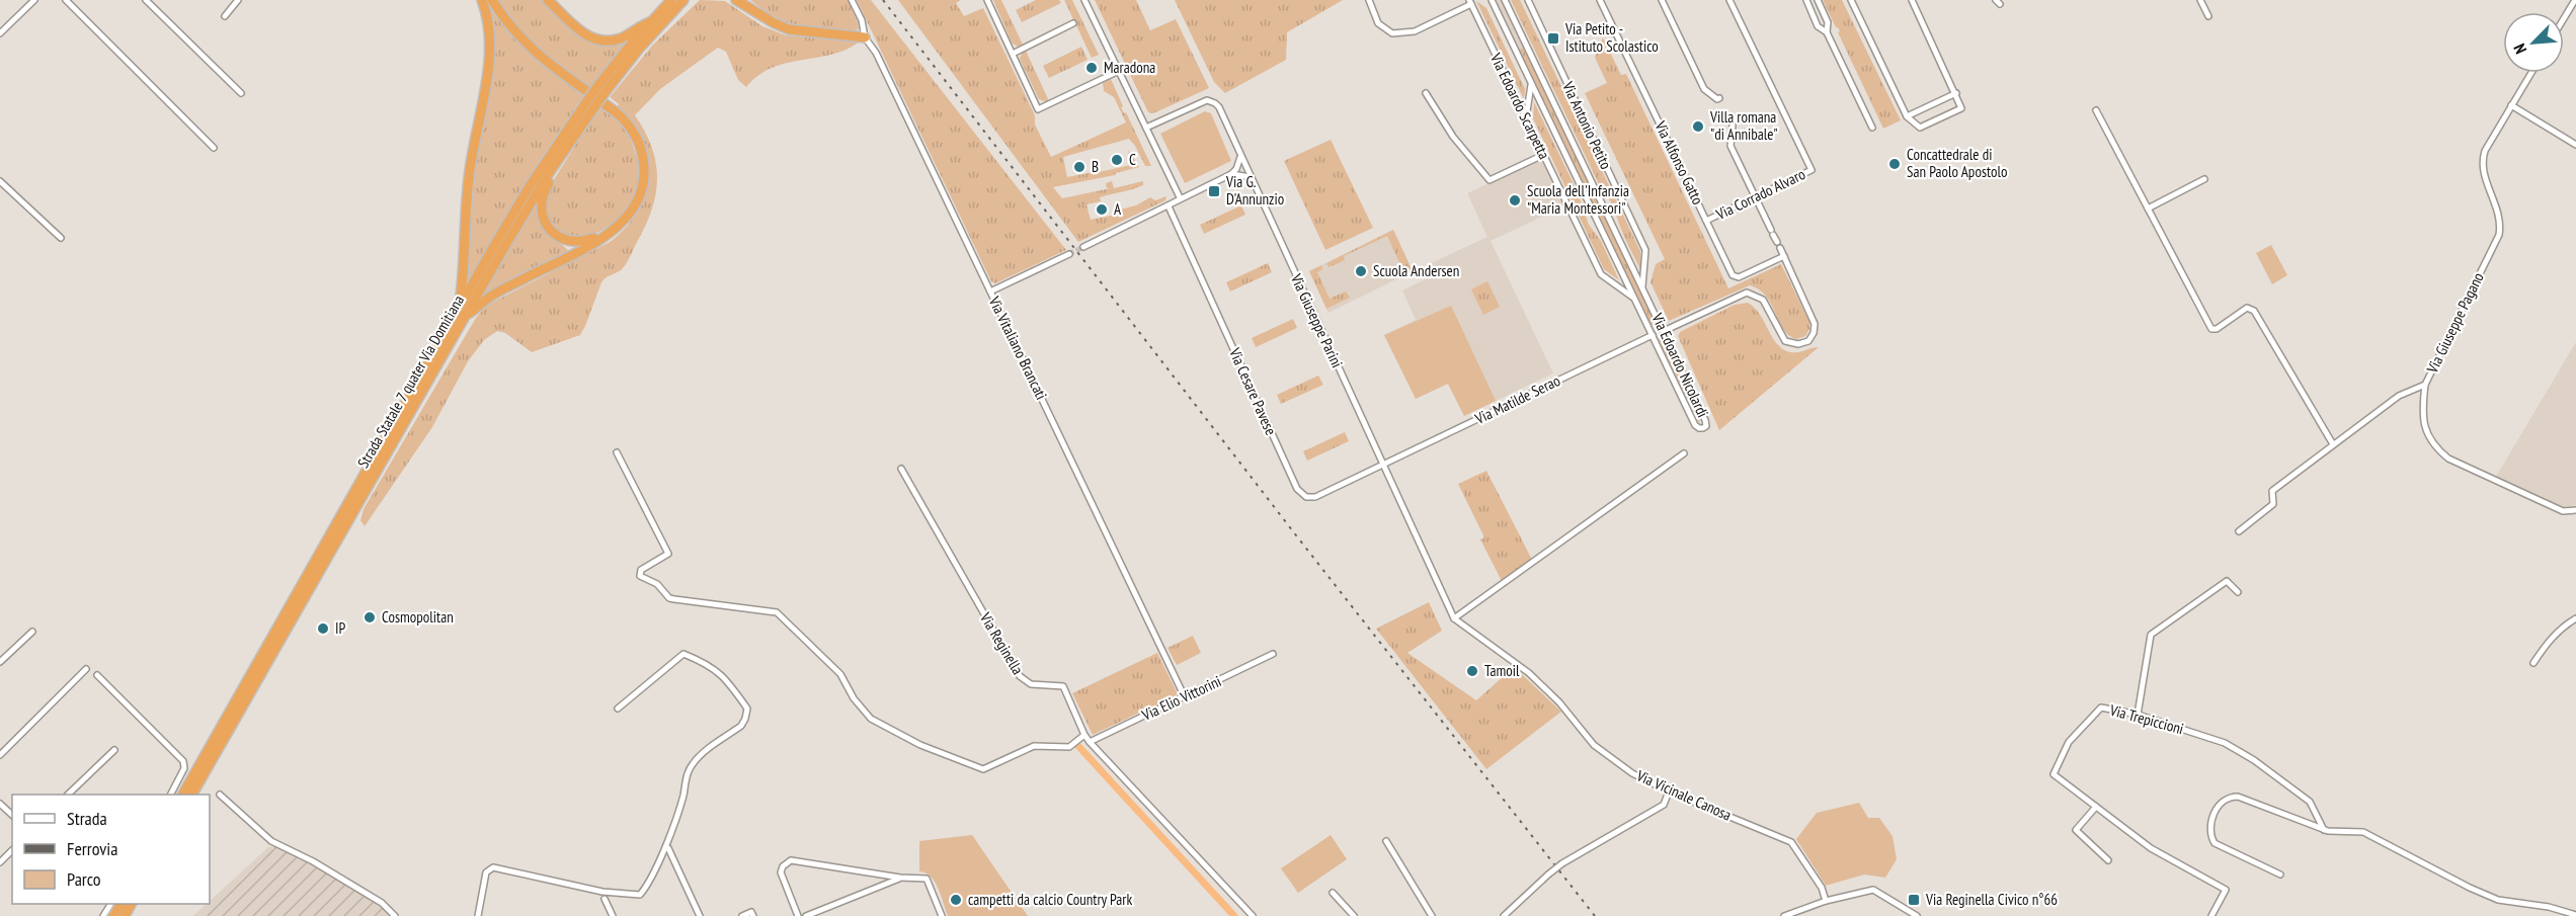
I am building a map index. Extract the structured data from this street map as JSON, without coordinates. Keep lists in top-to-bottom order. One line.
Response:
{"streets":{"highway":["Strada Statale 7 quater Via Domitiana"],"street":["Via Edoardo Scarpetta","Via Antonio Petito","Via Alfonso Gatto","Via Corrado Alvaro","Via Giuseppe Parini","Via Giuseppe Pagano","Via Vitaliano Brancati","Via Edoardo Nicolardi","Via Cesare Pavese","Via Matilde Serao","Via Reginella","Via Elio Vittorini","Via Trepiccioni","Via Vicinale Canosa"]},"crossings":[["Via Edoardo Scarpetta","Via Edoardo Nicolardi"],["Via Antonio Petito","Via Edoardo Nicolardi"],["Via Alfonso Gatto","Via Corrado Alvaro"],["Via Giuseppe Parini","Via Cesare Pavese"],["Via Giuseppe Parini","Via Matilde Serao"],["Via Giuseppe Parini","Via Vicinale Canosa"],["Via Vitaliano Brancati","Via Elio Vittorini"],["Via Edoardo Nicolardi","Via Matilde Serao"],["Via Cesare Pavese","Via Matilde Serao"],["Via Reginella","Via Elio Vittorini"]],"places":{"transit":["Via Petito - Istituto Scolastico","Via G. D'Annunzio","Via Reginella Civico n°66"],"other":["Maradona","Villa romana \"di Annibale\"","C","Concattedrale di San Paolo Apostolo","B","Scuola dell'Infanzia \"Maria Montessori\"","A","Scuola Andersen","Cosmopolitan","IP","Tamoil","campetti da calcio Country Park"]},"legend":["Strada","Ferrovia","Parco"],"north":"bottom left"}
